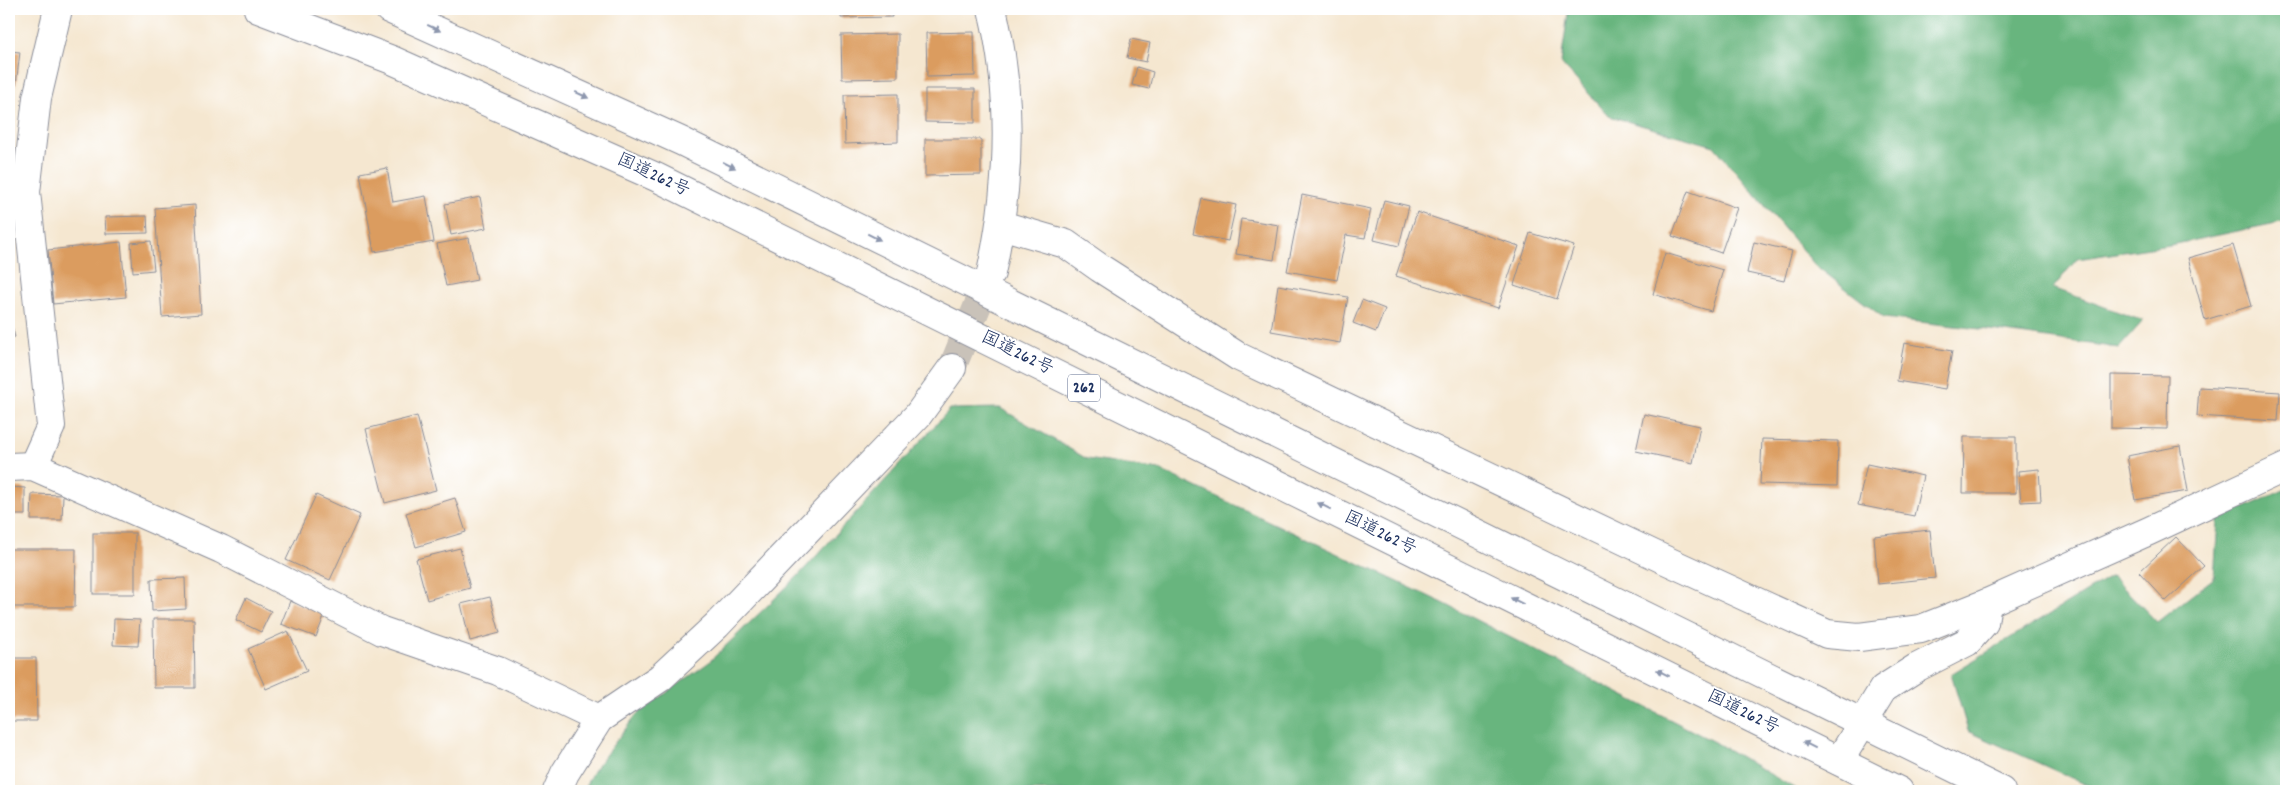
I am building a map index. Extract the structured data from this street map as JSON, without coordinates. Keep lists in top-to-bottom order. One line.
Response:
{"streets":{"main road":["国道262号","262"]}}
